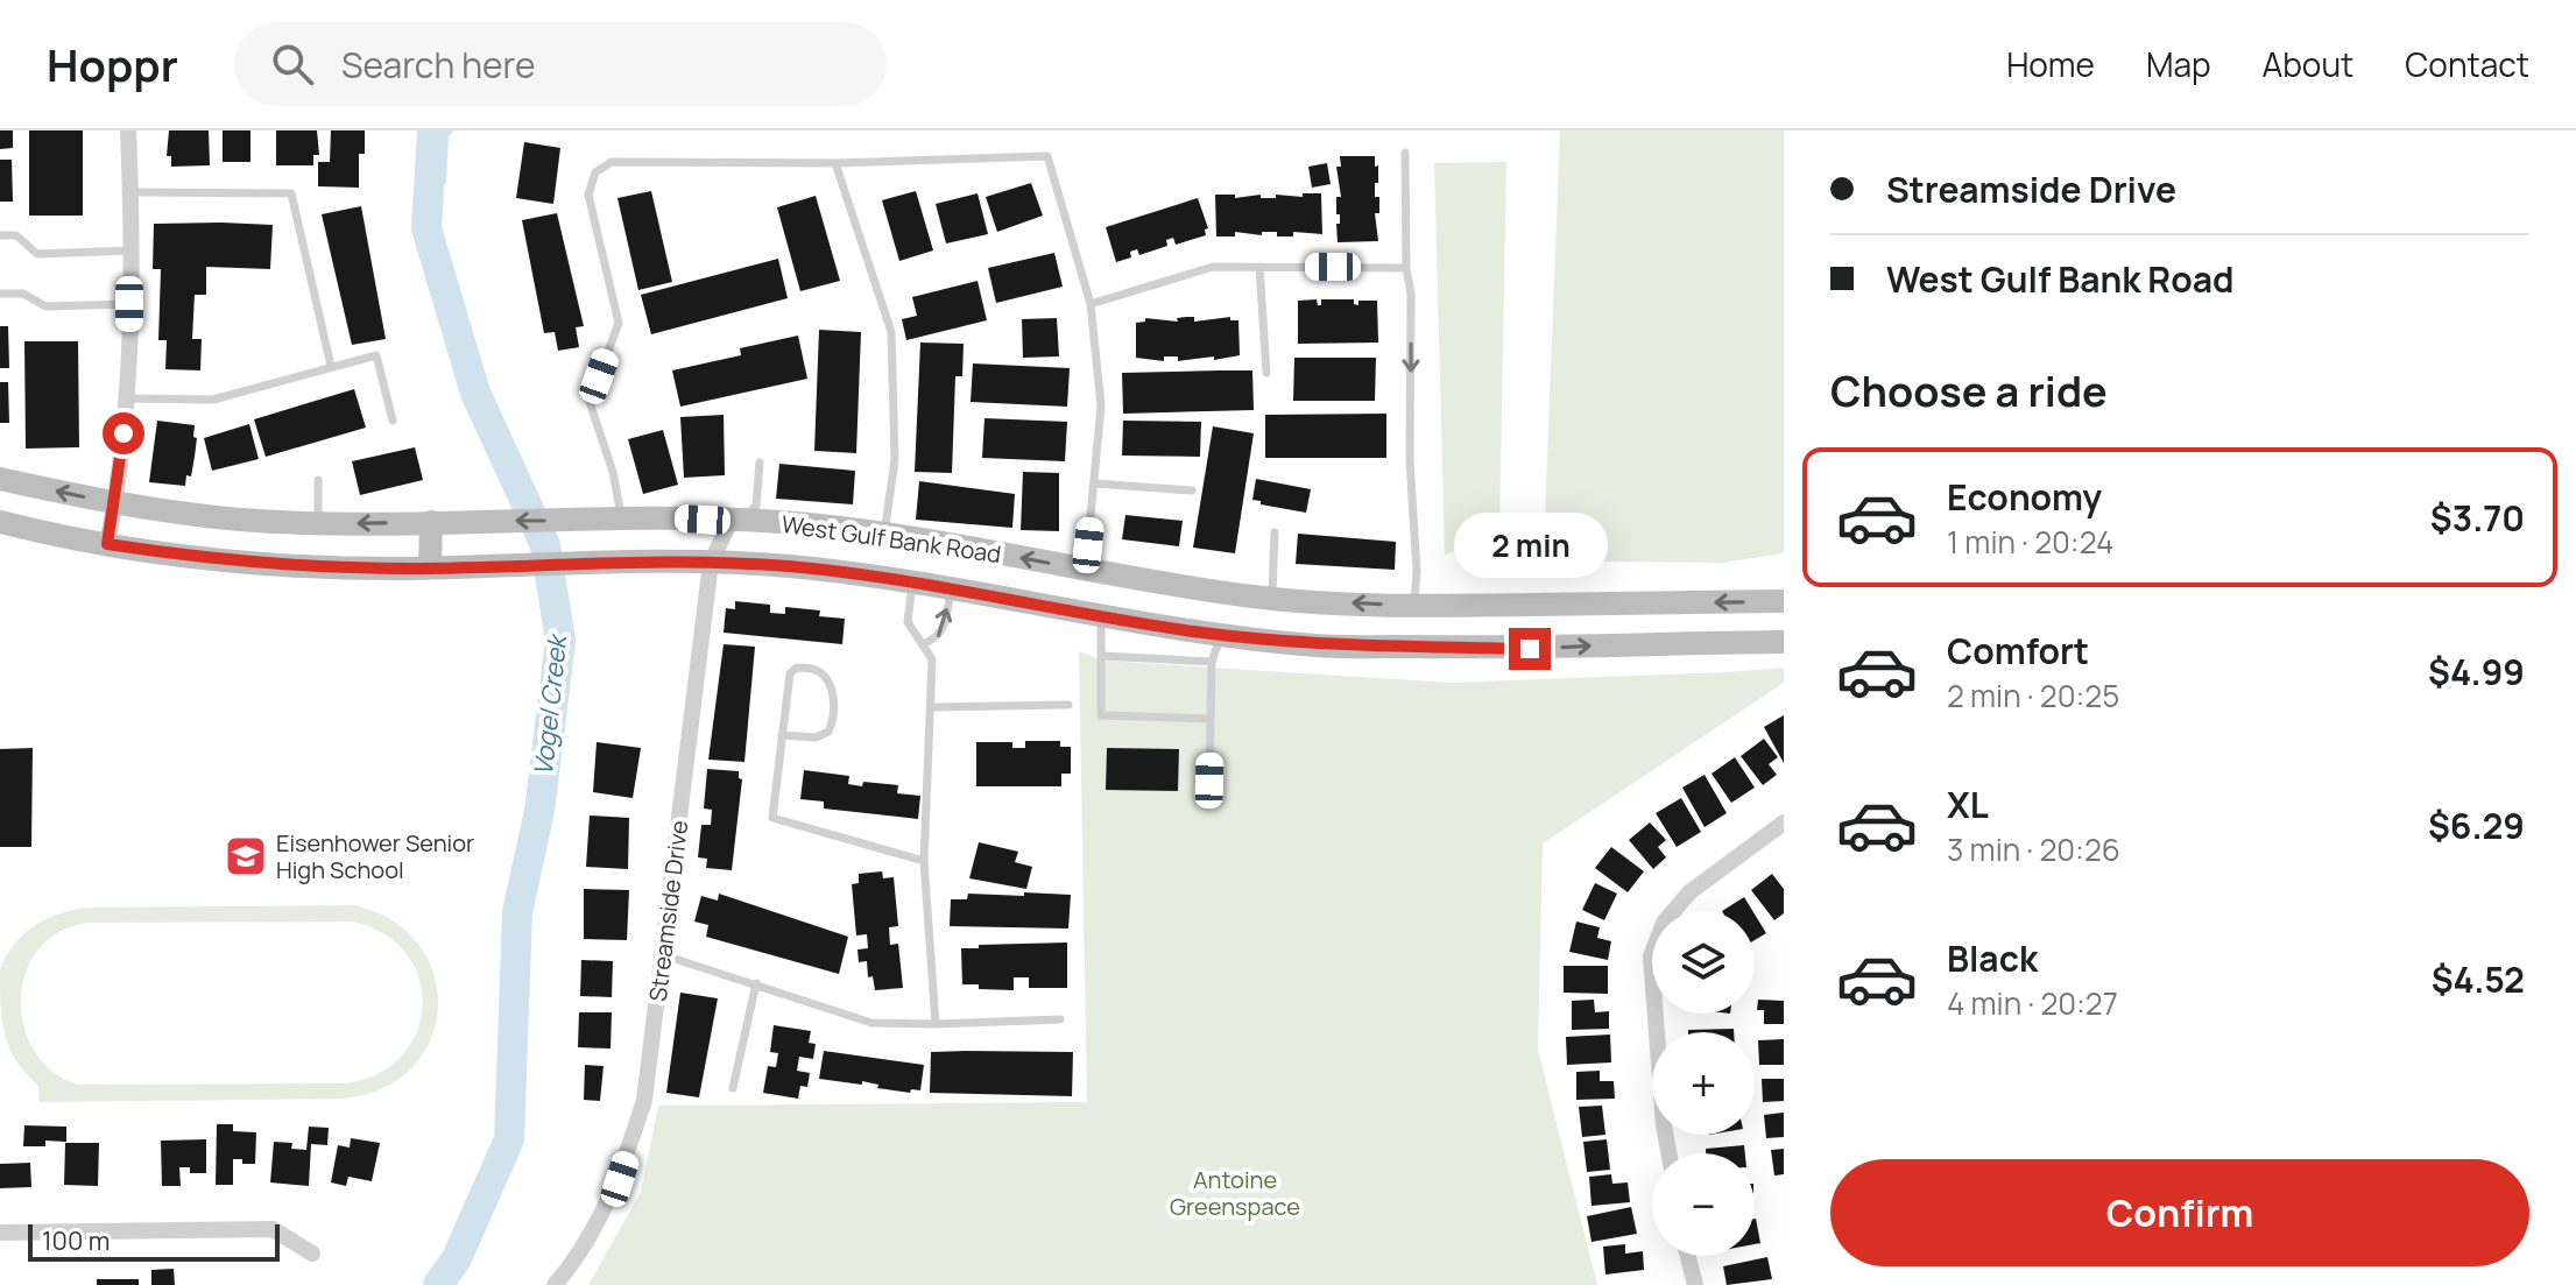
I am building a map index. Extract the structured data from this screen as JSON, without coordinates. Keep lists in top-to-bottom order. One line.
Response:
{"streets":{"main road":["West Gulf Bank Road"],"street":["Streamside Drive"]},"crossings":[["West Gulf Bank Road","Streamside Drive"]],"water":["Vogel Creek"],"parks":["Antoine Greenspace"],"places":{"school or university":["Eisenhower Senior High School"]},"scale_bar":"100 m","page":{"header":"Hoppr","search":"Search here","nav":["Home","Map","About","Contact"],"banner":["Streamside Drive","West Gulf Bank Road"],"heading":"Choose a ride","list":[{"name":"Economy","note":"1 min · 20:24","value":"$3.70"},{"name":"Comfort","note":"2 min · 20:25","value":"$4.99"},{"name":"XL","note":"3 min · 20:26","value":"$6.29"},{"name":"Black","note":"4 min · 20:27","value":"$4.52"}],"bubble":"2 min","map_buttons":["+","−"],"buttons":"Confirm","scale":"100 m"}}
